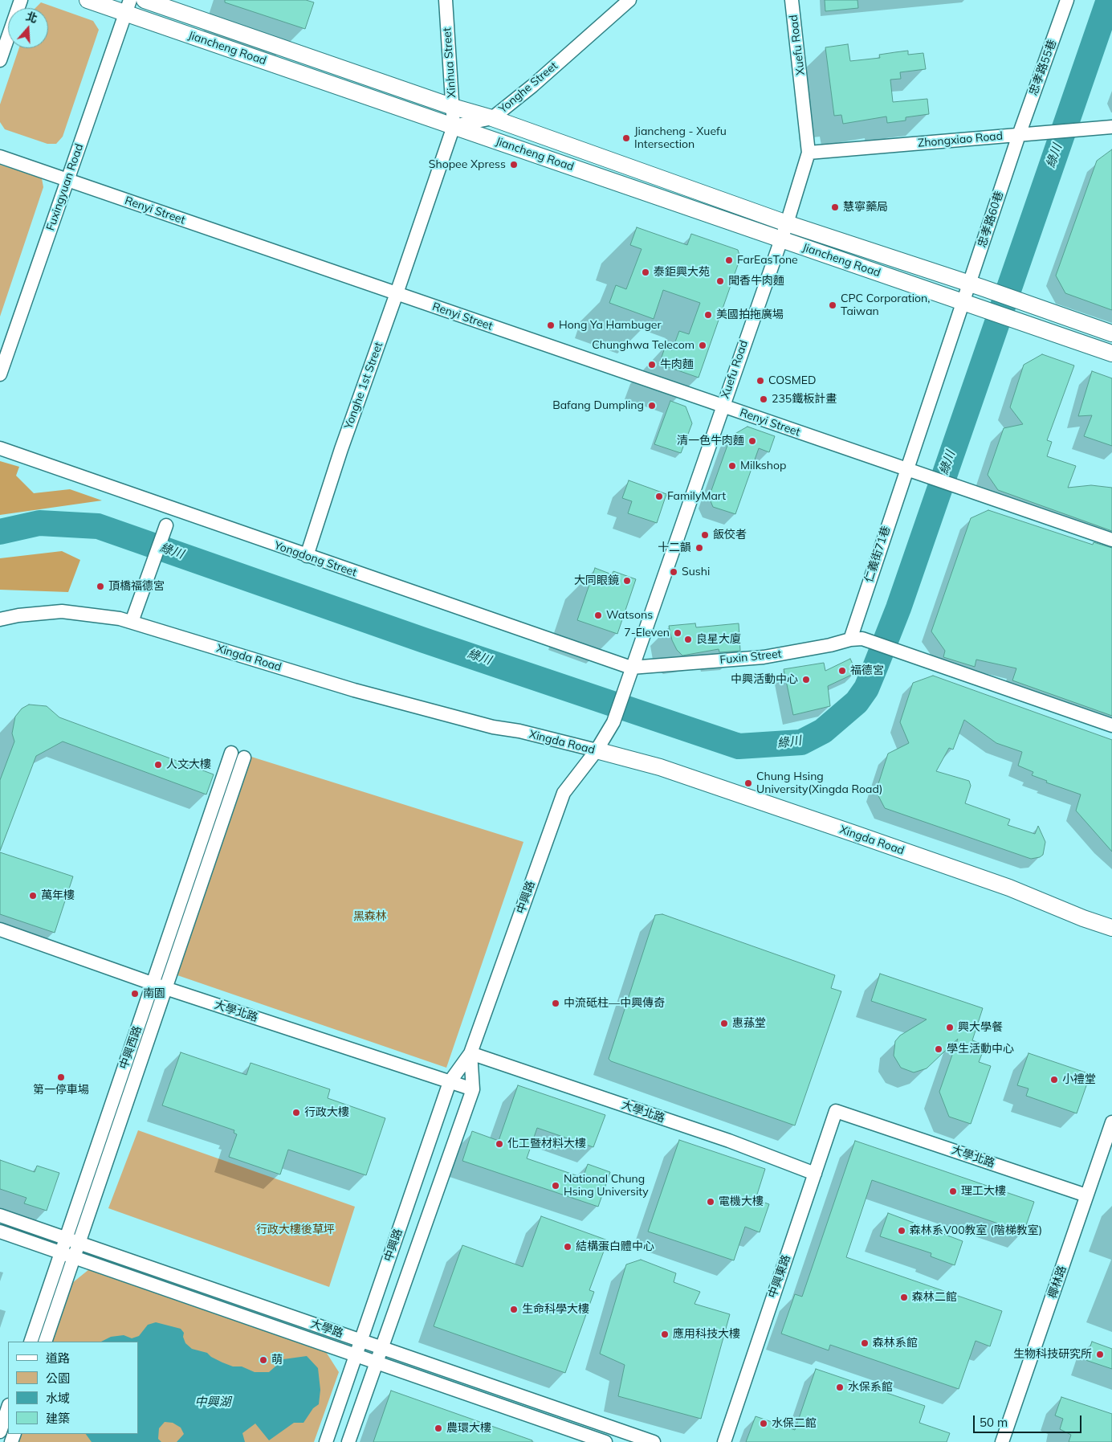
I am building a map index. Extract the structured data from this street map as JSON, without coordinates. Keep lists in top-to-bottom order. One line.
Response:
{"streets":{"street":["Xuefu Road","Jiancheng Road","Xinhua Street","忠孝路55巷","Yonghe Street","Zhongxiao Road","Fuxingyuan Road","Renyi Street","忠孝路60巷","Yonghe 1st Street","仁義街71巷","Yongdong Street","Fuxin Street","Xingda Road","中興路","大學北路","中興西路","中興東路","椰林路","大學路"]},"crossings":[["Xuefu Road","Jiancheng Road"],["Xuefu Road","Zhongxiao Road"],["Xuefu Road","Renyi Street"],["Xuefu Road","Yongdong Street"],["Xuefu Road","Fuxin Street"],["Xuefu Road","Xingda Road"],["Xuefu Road","中興路"],["Jiancheng Road","Xinhua Street"],["Jiancheng Road","Yonghe Street"],["Jiancheng Road","Fuxingyuan Road"],["Jiancheng Road","忠孝路60巷"],["Jiancheng Road","Yonghe 1st Street"],["Jiancheng Road","仁義街71巷"],["Xinhua Street","Yonghe Street"],["Xinhua Street","Yonghe 1st Street"],["忠孝路55巷","Zhongxiao Road"],["忠孝路55巷","忠孝路60巷"],["Yonghe Street","Yonghe 1st Street"],["Zhongxiao Road","忠孝路60巷"],["Fuxingyuan Road","Renyi Street"],["Renyi Street","Yonghe 1st Street"],["Renyi Street","仁義街71巷"],["忠孝路60巷","仁義街71巷"],["Yonghe 1st Street","Yongdong Street"],["仁義街71巷","Fuxin Street"],["Yongdong Street","Fuxin Street"],["Xingda Road","中興路"],["中興路","大學北路"],["中興路","大學路"],["大學北路","中興西路"],["大學北路","中興東路"],["大學北路","椰林路"],["中興西路","大學路"]],"water":["綠川","中興湖"],"parks":["黑森林","行政大樓後草坪"],"places":["Jiancheng - Xuefu Intersection","Shopee Xpress","慧寧藥局","FarEasTone","泰鉅興大苑","聞香牛肉麵","CPC Corporation, Taiwan","美國拍拖廣場","Hong Ya Hambuger","Chunghwa Telecom","牛肉麵","COSMED","235鐵板計畫","Bafang Dumpling","清一色牛肉麵","Milkshop","FamilyMart","飯佼者","十二韻","Sushi","大同眼鏡","頂橋福德宮","Watsons","7-Eleven","良星大廈","福德宮","中興活動中心","人文大樓","Chung Hsing University(Xingda Road)","萬年樓","南園","中流砥柱—中興傳奇","惠蓀堂","興大學餐","學生活動中心","第一停車場","小禮堂","行政大樓","化工暨材料大樓","National Chung Hsing University","理工大樓","電機大樓","森林系V00教室 (階梯教室)","結構蛋白體中心","森林二館","生命科學大樓","應用科技大樓","森林系館","生物科技研究所","萌","水保系館","水保二館","農環大樓"],"legend":["道路","公園","水域","建築"],"scale_bar":"50 m","north":"top"}
